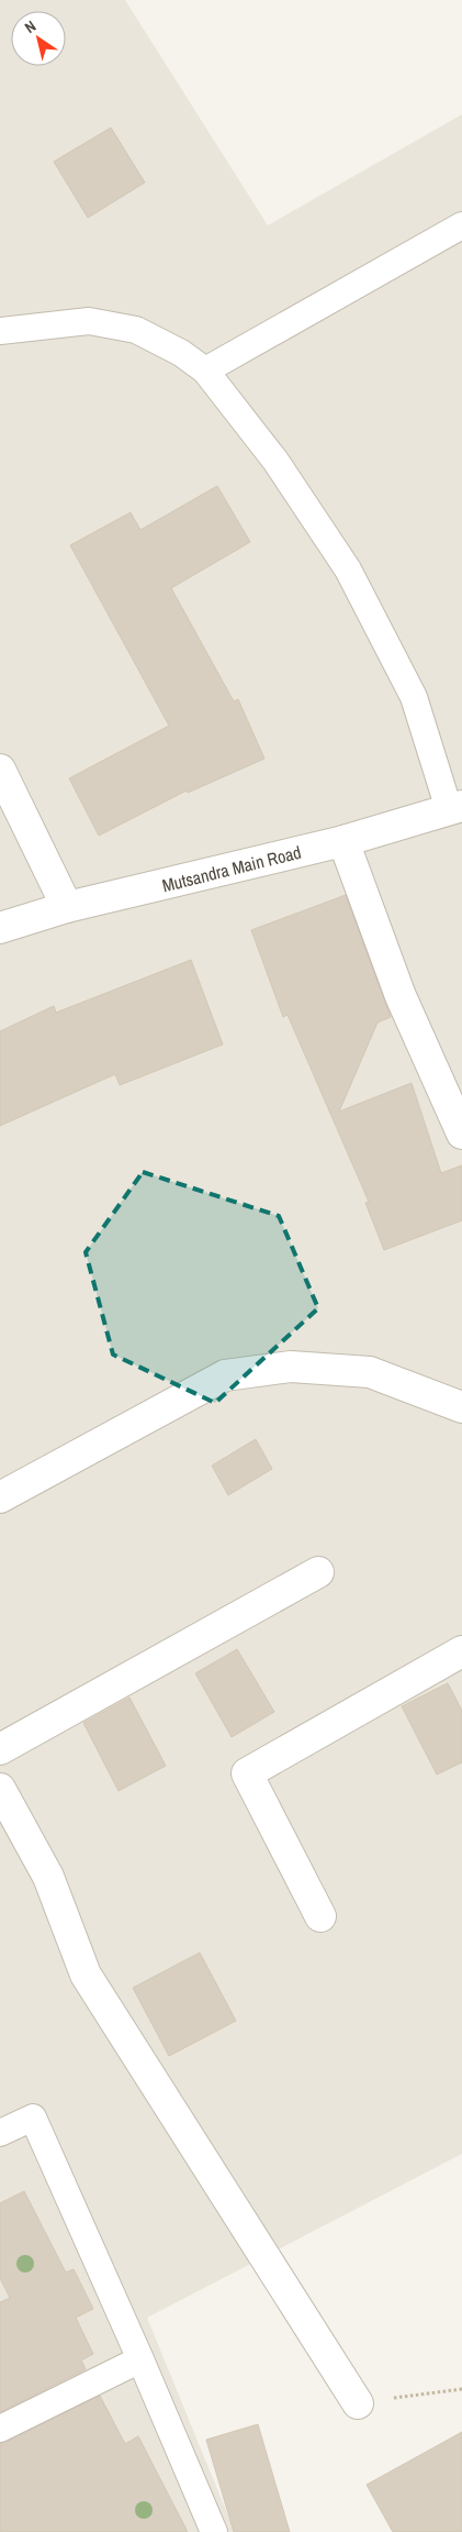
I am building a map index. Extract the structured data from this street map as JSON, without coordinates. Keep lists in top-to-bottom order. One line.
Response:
{"streets":{"street":["Mutsandra Main Road"]},"north":"top left"}
